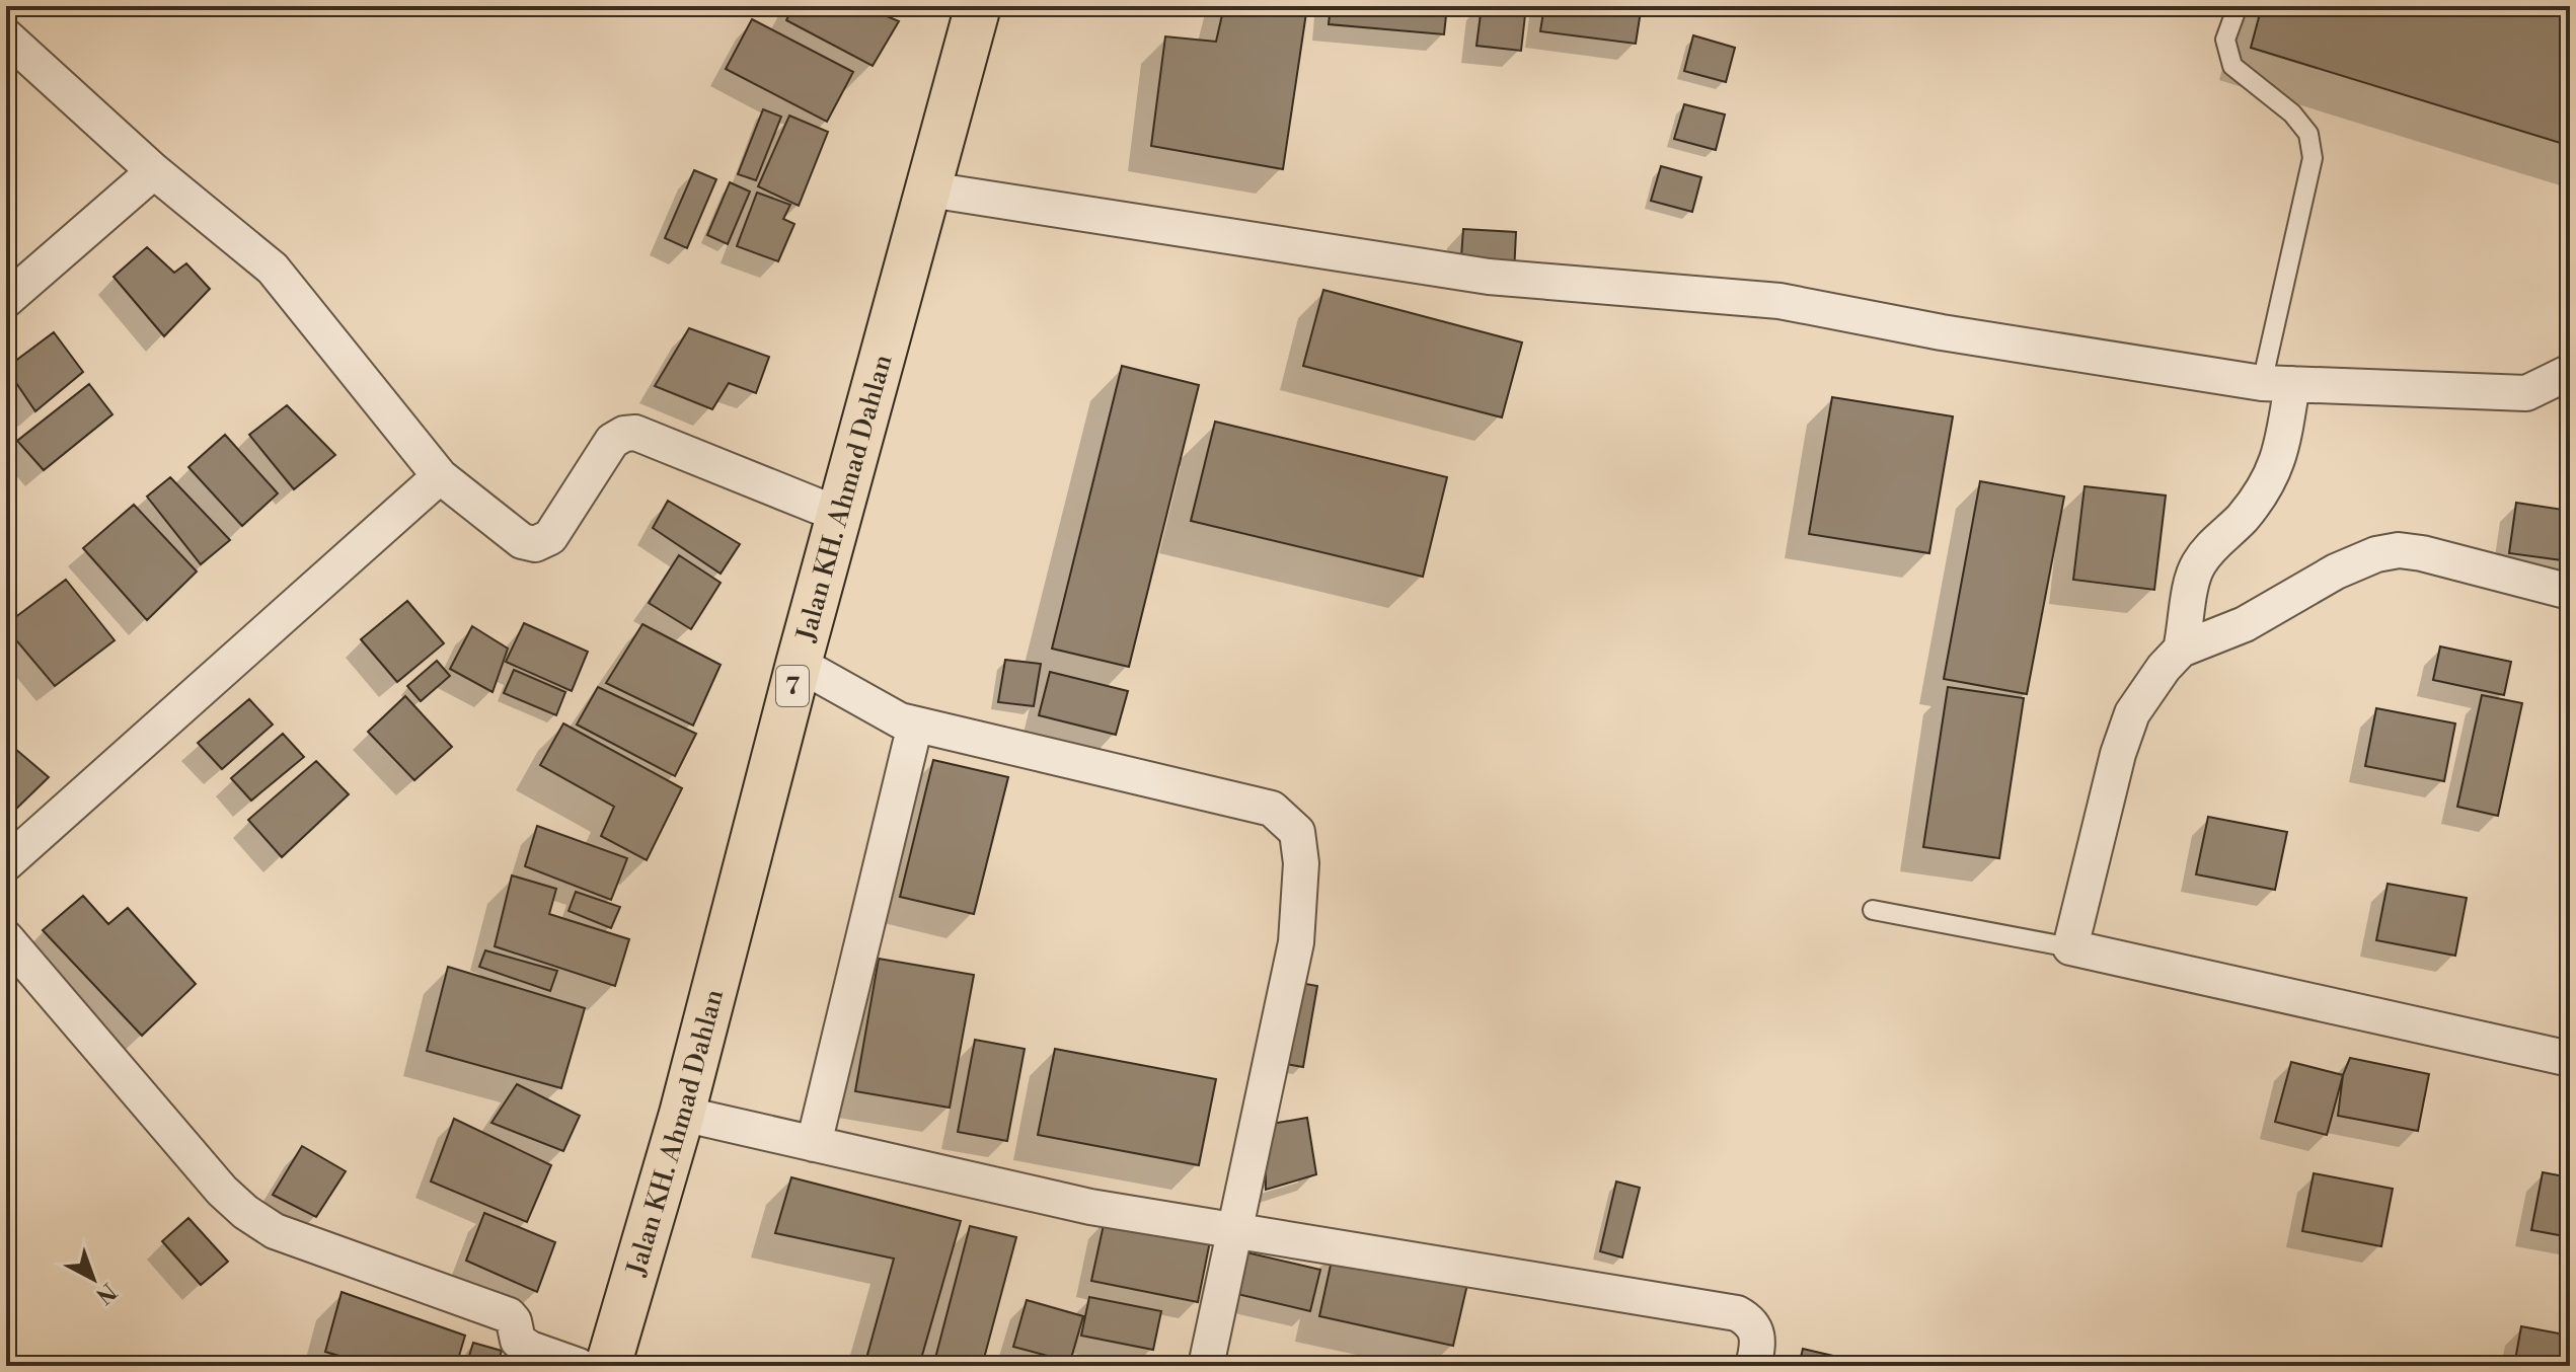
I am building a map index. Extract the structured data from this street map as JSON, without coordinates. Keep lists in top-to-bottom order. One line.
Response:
{"streets":{"highway":["Jalan KH. Ahmad Dahlan","7"]},"north":"bottom right"}
